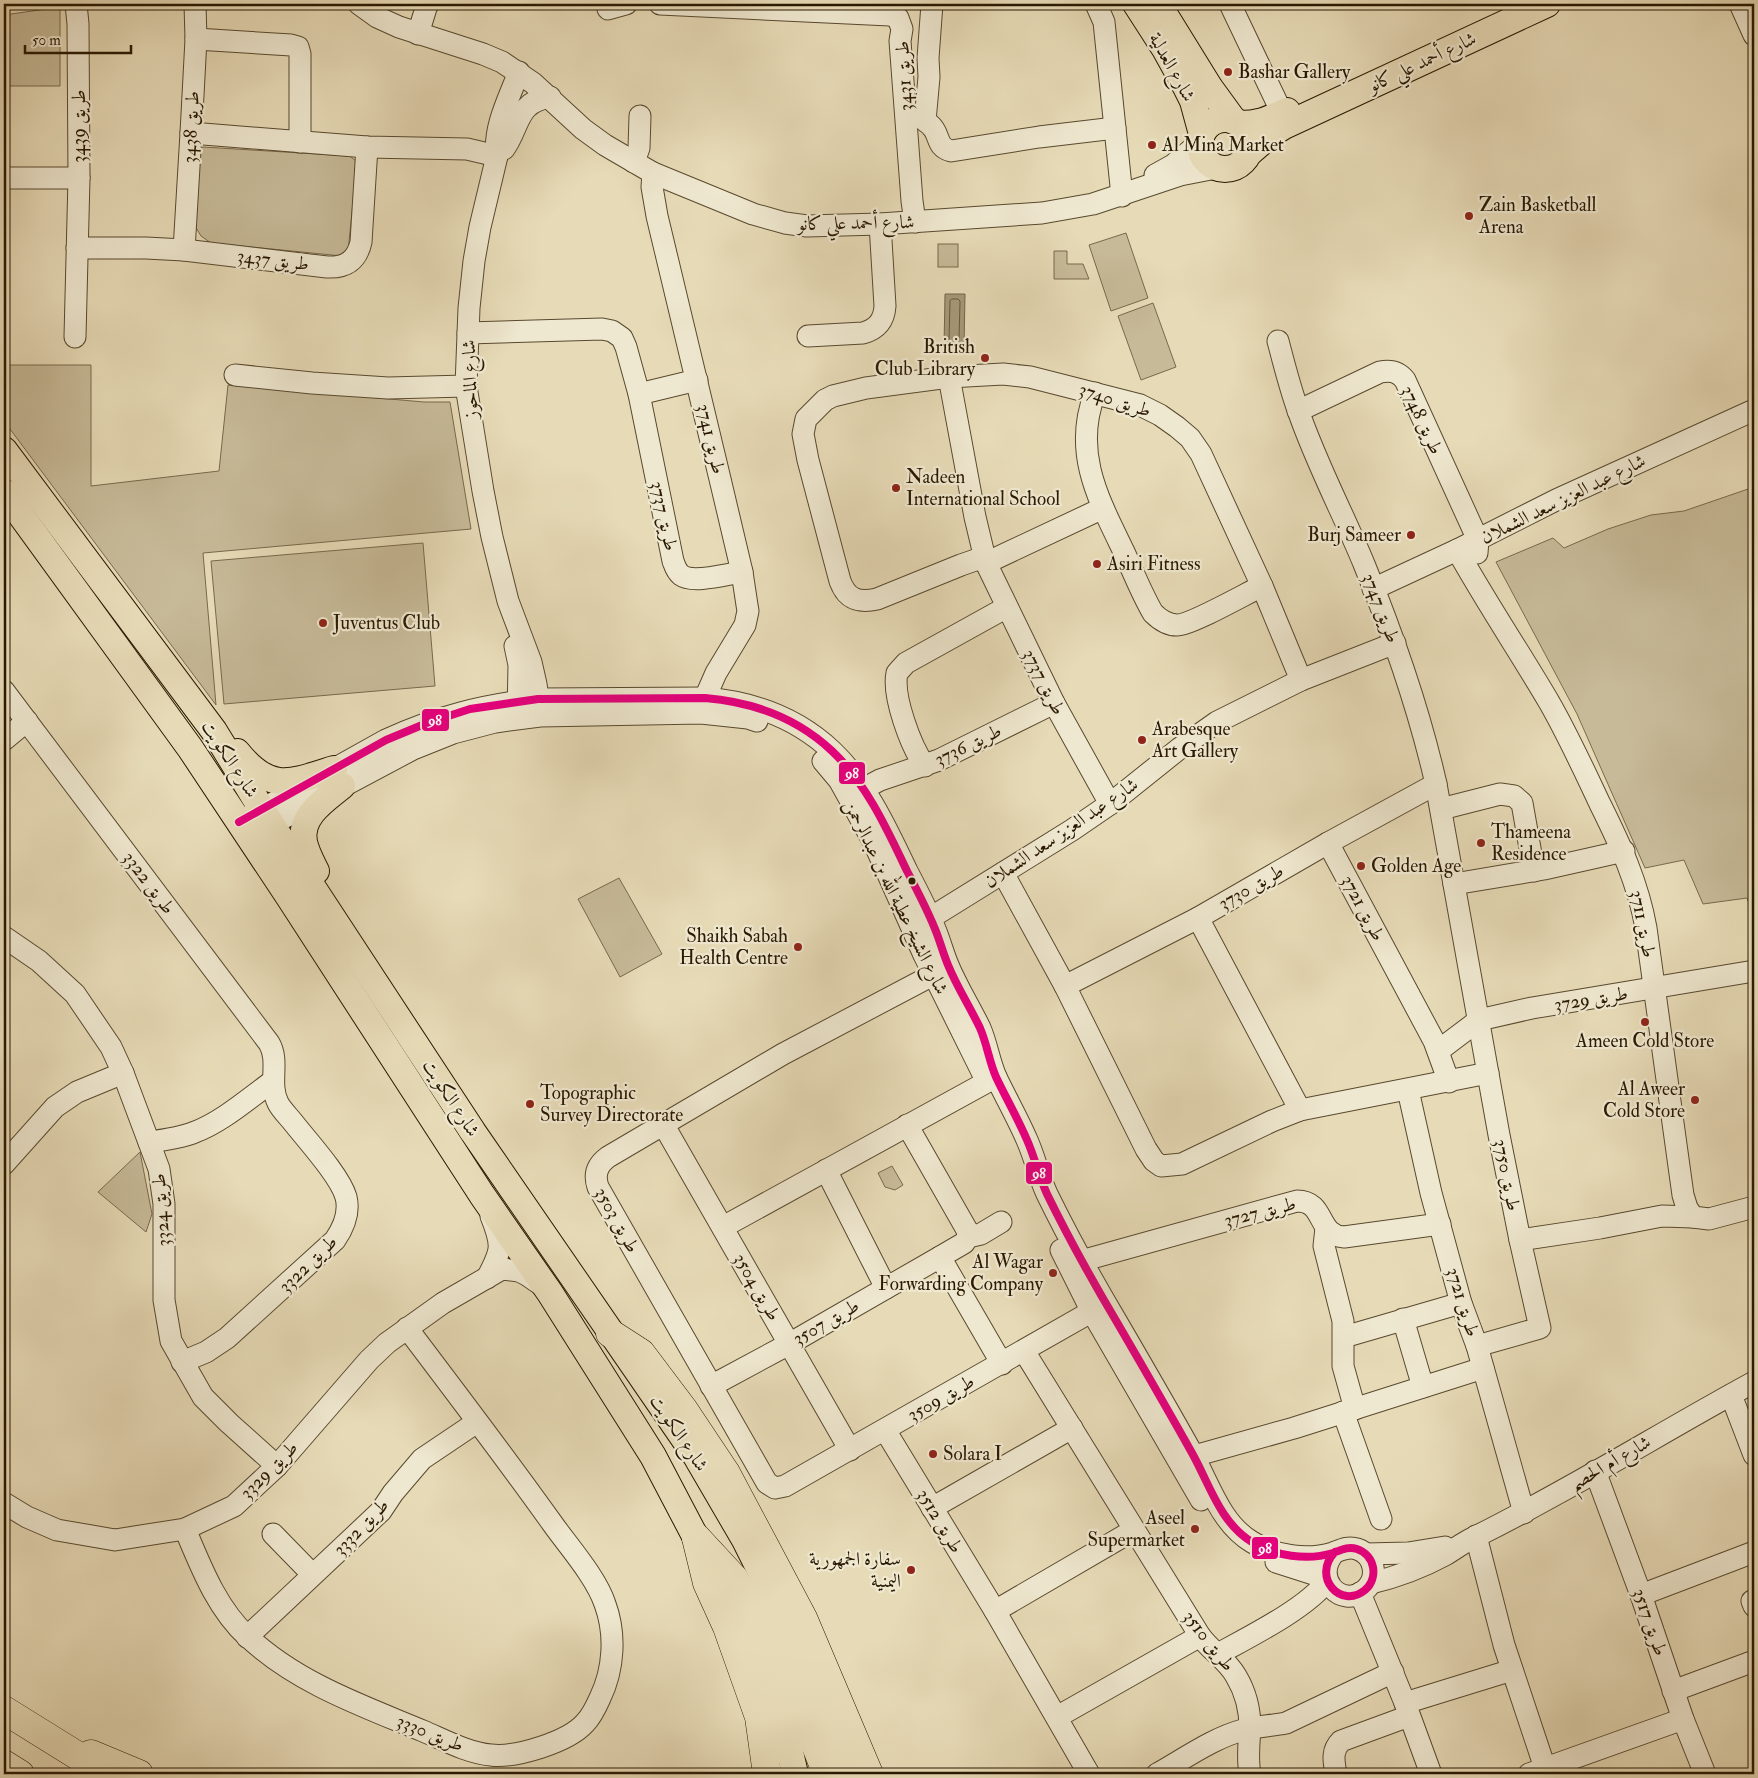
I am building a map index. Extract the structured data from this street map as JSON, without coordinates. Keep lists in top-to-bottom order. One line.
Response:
{"streets":{"main road":["شارع أحمد علي كانو","شارع العدلية","شارع الكويت"],"street":["طريق 3431","طريق 3439","طريق 3438","طريق 3437","شارع الماحوز","طريق 3740","طريق 3748","طريق 3741","شارع عبد العزيز سعد الشملان","طريق 3737","طريق 3747","طريق 3736","طريق 3322","طريق 3730","شارع الشيخ عطية الله بن عبدالرحمن","طريق 3721","طريق 3711","طريق 3729","طريق 3750","طريق 3324","طريق 3727","طريق 3503","طريق 3504","طريق 3507","طريق 3509","شارع أم الحصم","طريق 3329","طريق 3512","طريق 3332","طريق 3517","طريق 3510","طريق 3330"]},"crossings":[["شارع أحمد علي كانو","شارع العدلية"],["شارع أحمد علي كانو","شارع الماحوز"],["شارع أحمد علي كانو","طريق 3741"],["طريق 3439","طريق 3437"],["طريق 3438","طريق 3437"],["شارع الماحوز","طريق 3737"],["شارع الماحوز","شارع الشيخ عطية الله بن عبدالرحمن"],["طريق 3740","شارع عبد العزيز سعد الشملان"],["طريق 3740","طريق 3737"],["طريق 3748","شارع عبد العزيز سعد الشملان"],["طريق 3748","طريق 3747"],["طريق 3748","طريق 3711"],["طريق 3741","طريق 3737"],["طريق 3741","شارع الشيخ عطية الله بن عبدالرحمن"],["شارع عبد العزيز سعد الشملان","طريق 3737"],["شارع عبد العزيز سعد الشملان","طريق 3747"],["شارع عبد العزيز سعد الشملان","شارع الشيخ عطية الله بن عبدالرحمن"],["شارع عبد العزيز سعد الشملان","طريق 3711"],["طريق 3737","طريق 3736"],["طريق 3747","طريق 3730"],["طريق 3747","طريق 3729"],["طريق 3747","طريق 3750"],["شارع الكويت","شارع الشيخ عطية الله بن عبدالرحمن"],["شارع الكويت","طريق 3329"],["طريق 3322","طريق 3324"],["طريق 3730","طريق 3721"],["شارع الشيخ عطية الله بن عبدالرحمن","طريق 3727"],["شارع الشيخ عطية الله بن عبدالرحمن","طريق 3503"],["شارع الشيخ عطية الله بن عبدالرحمن","طريق 3509"],["شارع الشيخ عطية الله بن عبدالرحمن","شارع أم الحصم"],["طريق 3721","طريق 3729"],["طريق 3721","طريق 3750"],["طريق 3721","شارع أم الحصم"],["طريق 3711","طريق 3729"],["طريق 3729","طريق 3750"],["طريق 3324","طريق 3329"],["طريق 3503","طريق 3504"],["طريق 3503","طريق 3507"],["طريق 3503","طريق 3509"],["طريق 3504","طريق 3507"],["طريق 3504","طريق 3509"],["طريق 3509","طريق 3512"],["طريق 3509","طريق 3510"],["شارع أم الحصم","طريق 3517"],["شارع أم الحصم","طريق 3510"],["طريق 3329","طريق 3330"],["طريق 3332","طريق 3330"]],"places":["Bashar Gallery","Al Mina Market","Zain Basketball Arena","British Club Library","Nadeen International School","Burj Sameer","Asiri Fitness","Juventus Club","Arabesque Art Gallery","Thameena Residence","Golden Age","Shaikh Sabah Health Centre","Ameen Cold Store","Al Aweer Cold Store","Topographic Survey Directorate","Al Wagar Forwarding Company","Solara I","Aseel Supermarket","سفارة الجمهورية اليمنية"],"lines":["transit line 98"],"scale_bar":"50 m"}
